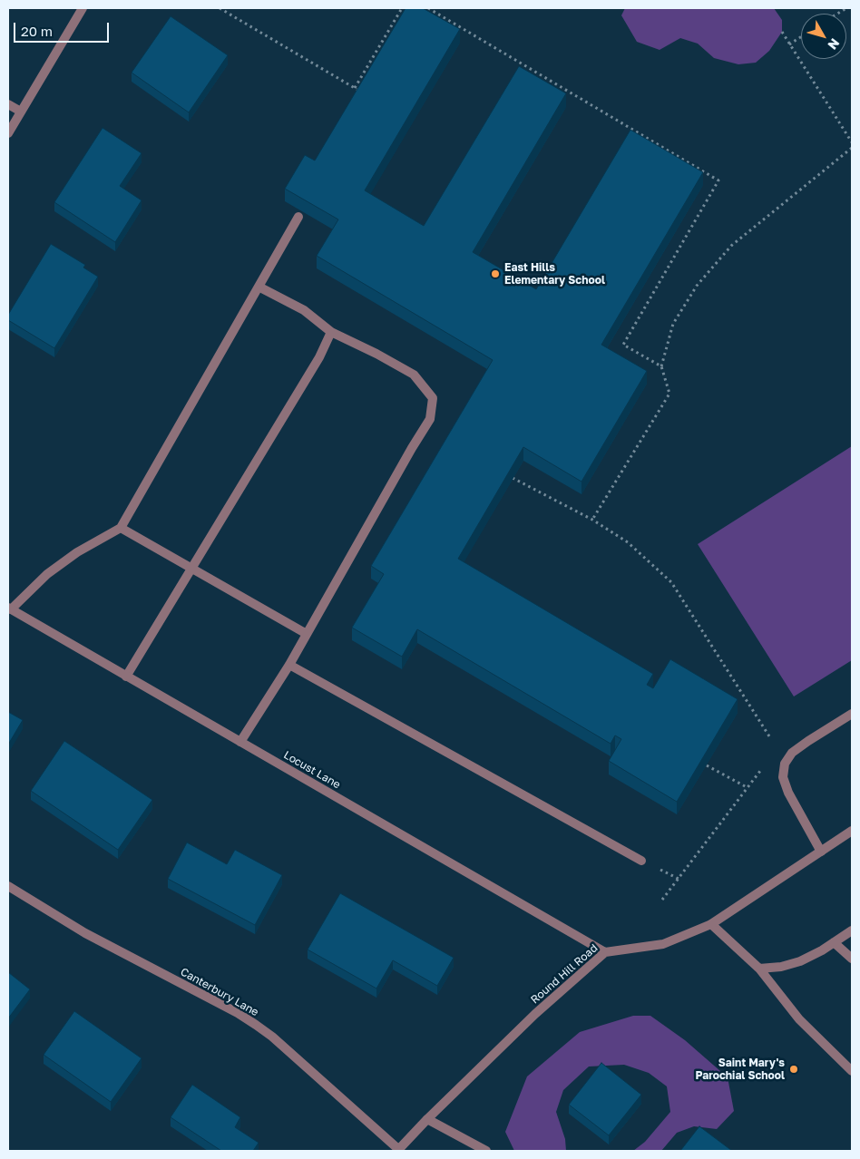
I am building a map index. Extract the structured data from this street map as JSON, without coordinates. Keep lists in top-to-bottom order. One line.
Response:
{"streets":{"street":["Locust Lane","Round Hill Road","Canterbury Lane"]},"crossings":[["Locust Lane","Round Hill Road"],["Round Hill Road","Canterbury Lane"]],"places":["East Hills Elementary School","Saint Mary's Parochial School"],"scale_bar":"20 m","north":"bottom right"}
